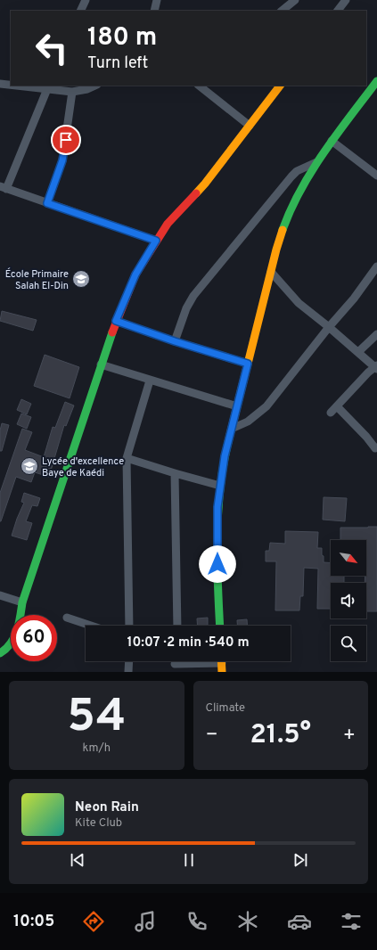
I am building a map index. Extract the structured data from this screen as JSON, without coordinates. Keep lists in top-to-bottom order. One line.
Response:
{"places":{"school or university":["École Primaire Salah El-Din","Lycée d'excellence Baye de Kaédi"]},"north":"bottom right","page":{"turn":["180 m","Turn left"],"limit":"60","trip":"10:07 · 2 min · 540 m","tile":[["54","km/h"],"Climate"],"heat":["−","21.5°","+"],"song":["Neon Rain","Kite Club"],"tabs":"10:05"}}
